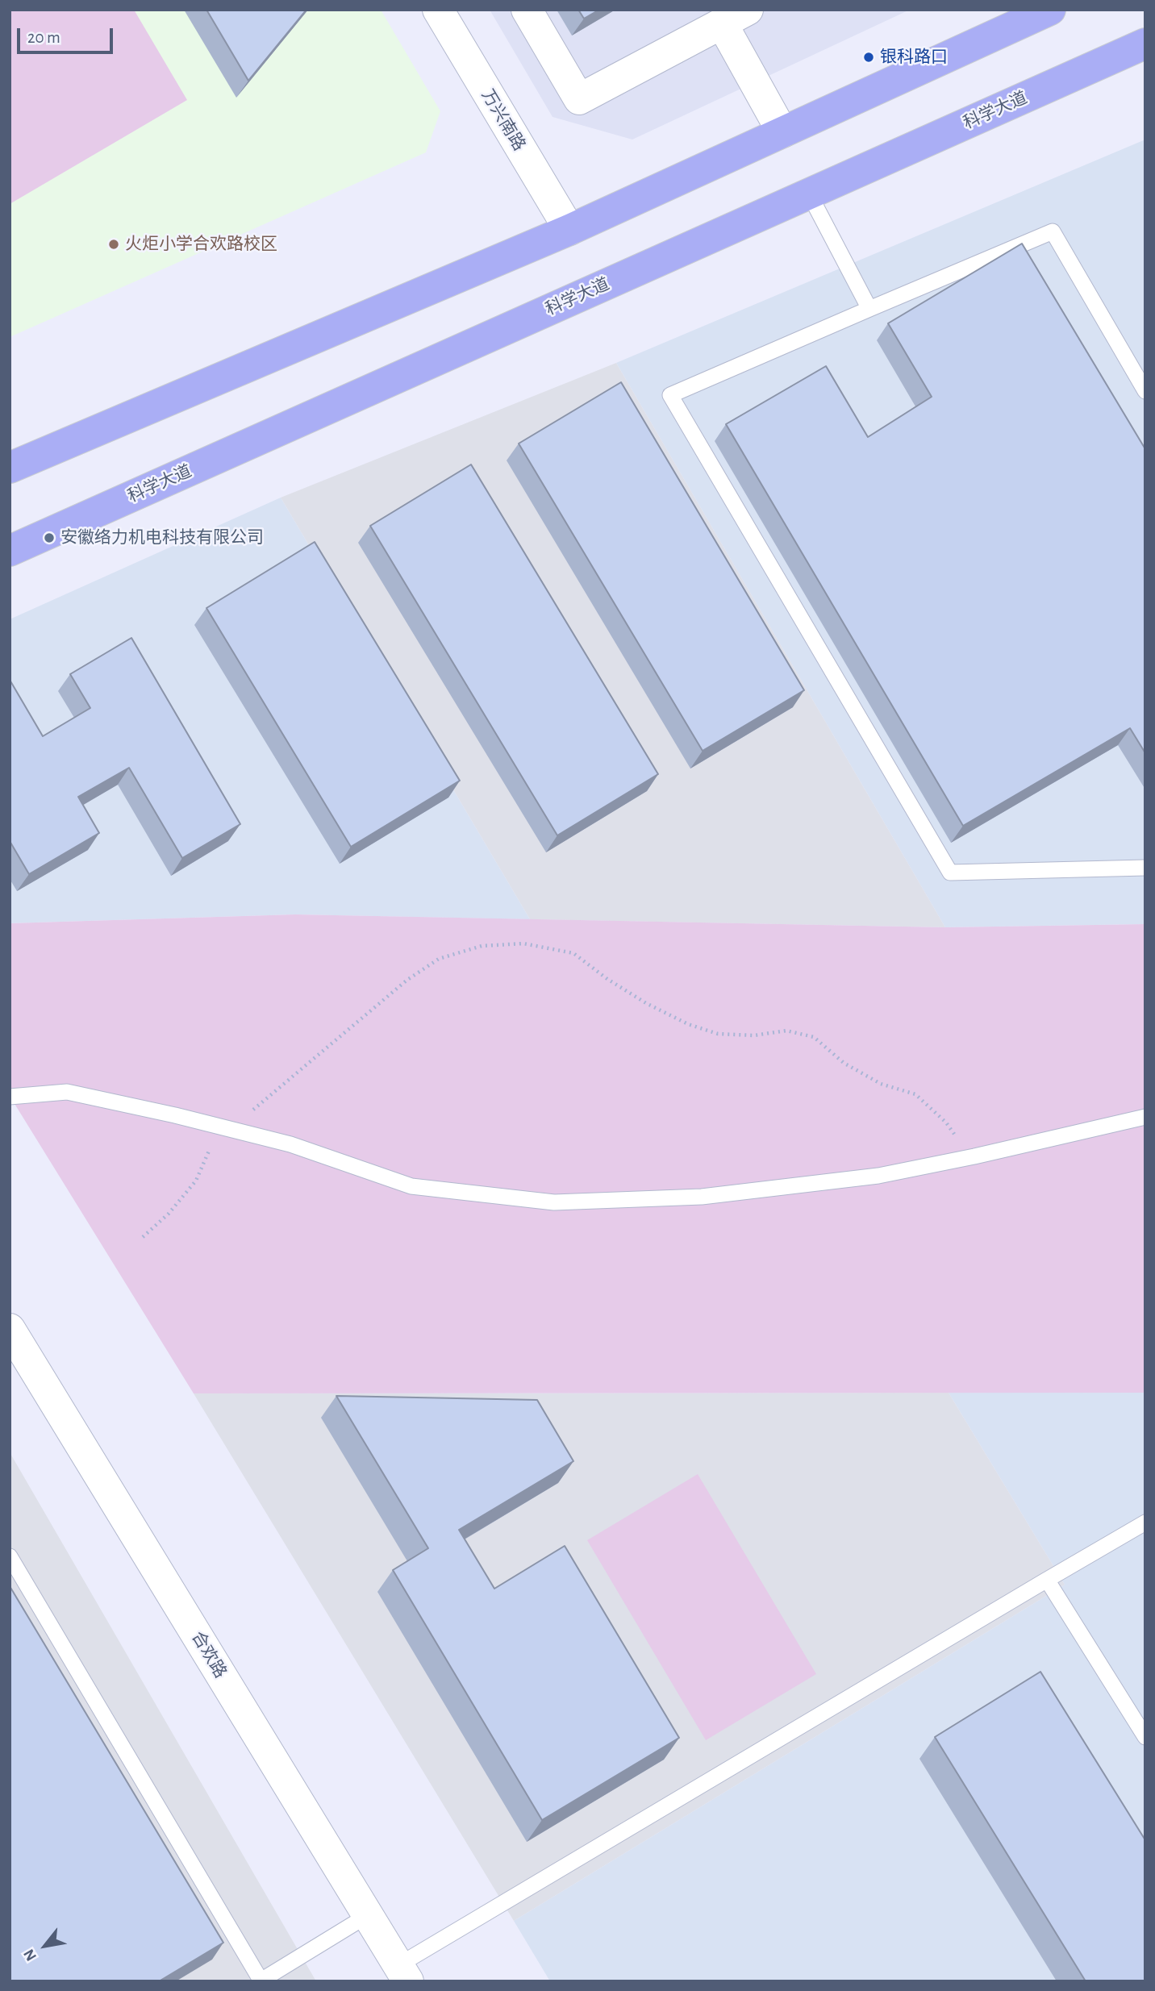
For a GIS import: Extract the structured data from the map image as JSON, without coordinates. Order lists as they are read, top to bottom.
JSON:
{
  "streets": {
    "main road": ["科学大道"],
    "street": ["万兴南路", "合欢路"]
  },
  "places": ["银科路口", "火炬小学合欢路校区", "安徽络力机电科技有限公司"],
  "scale_bar": "20 m",
  "north": "bottom left"
}
